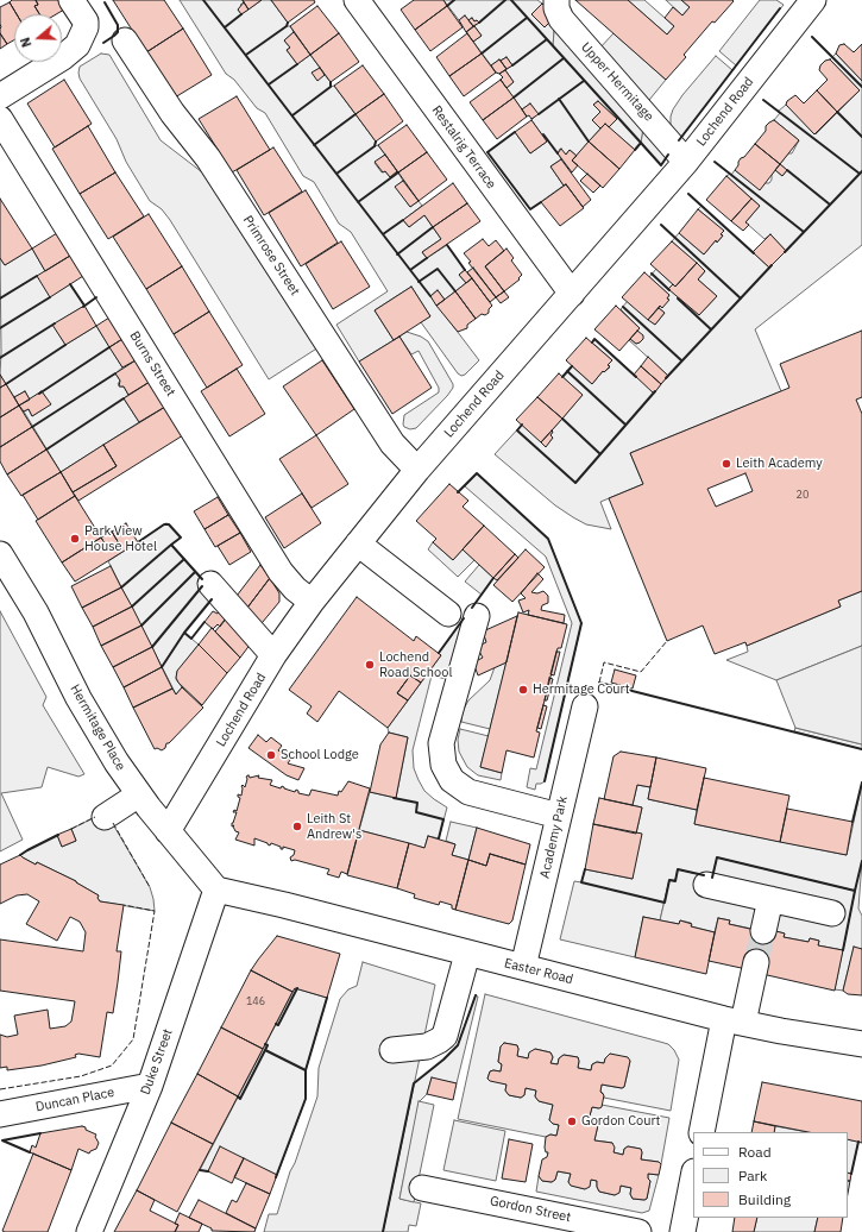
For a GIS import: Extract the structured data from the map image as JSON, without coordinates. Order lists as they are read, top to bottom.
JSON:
{
  "streets": {
    "street": [
      "Upper Hermitage",
      "Lochend Road",
      "Restalrig Terrace",
      "Primrose Street",
      "Burns Street",
      "Hermitage Place",
      "Academy Park",
      "Easter Road",
      "Duke Street",
      "Duncan Place",
      "Gordon Street"
    ]
  },
  "crossings": [
    ["Upper Hermitage", "Lochend Road"],
    ["Lochend Road", "Restalrig Terrace"],
    ["Lochend Road", "Primrose Street"],
    ["Lochend Road", "Burns Street"],
    ["Lochend Road", "Hermitage Place"],
    ["Hermitage Place", "Easter Road"],
    ["Hermitage Place", "Duke Street"],
    ["Academy Park", "Easter Road"],
    ["Easter Road", "Duke Street"],
    ["Duke Street", "Duncan Place"]
  ],
  "places": [
    "Leith Academy",
    "Park View House Hotel",
    "Lochend Road School",
    "Hermitage Court",
    "School Lodge",
    "Leith St Andrew's",
    "Gordon Court"
  ],
  "house_numbers": ["20", "146"],
  "legend": ["Road", "Park", "Building"],
  "north": "left"
}
